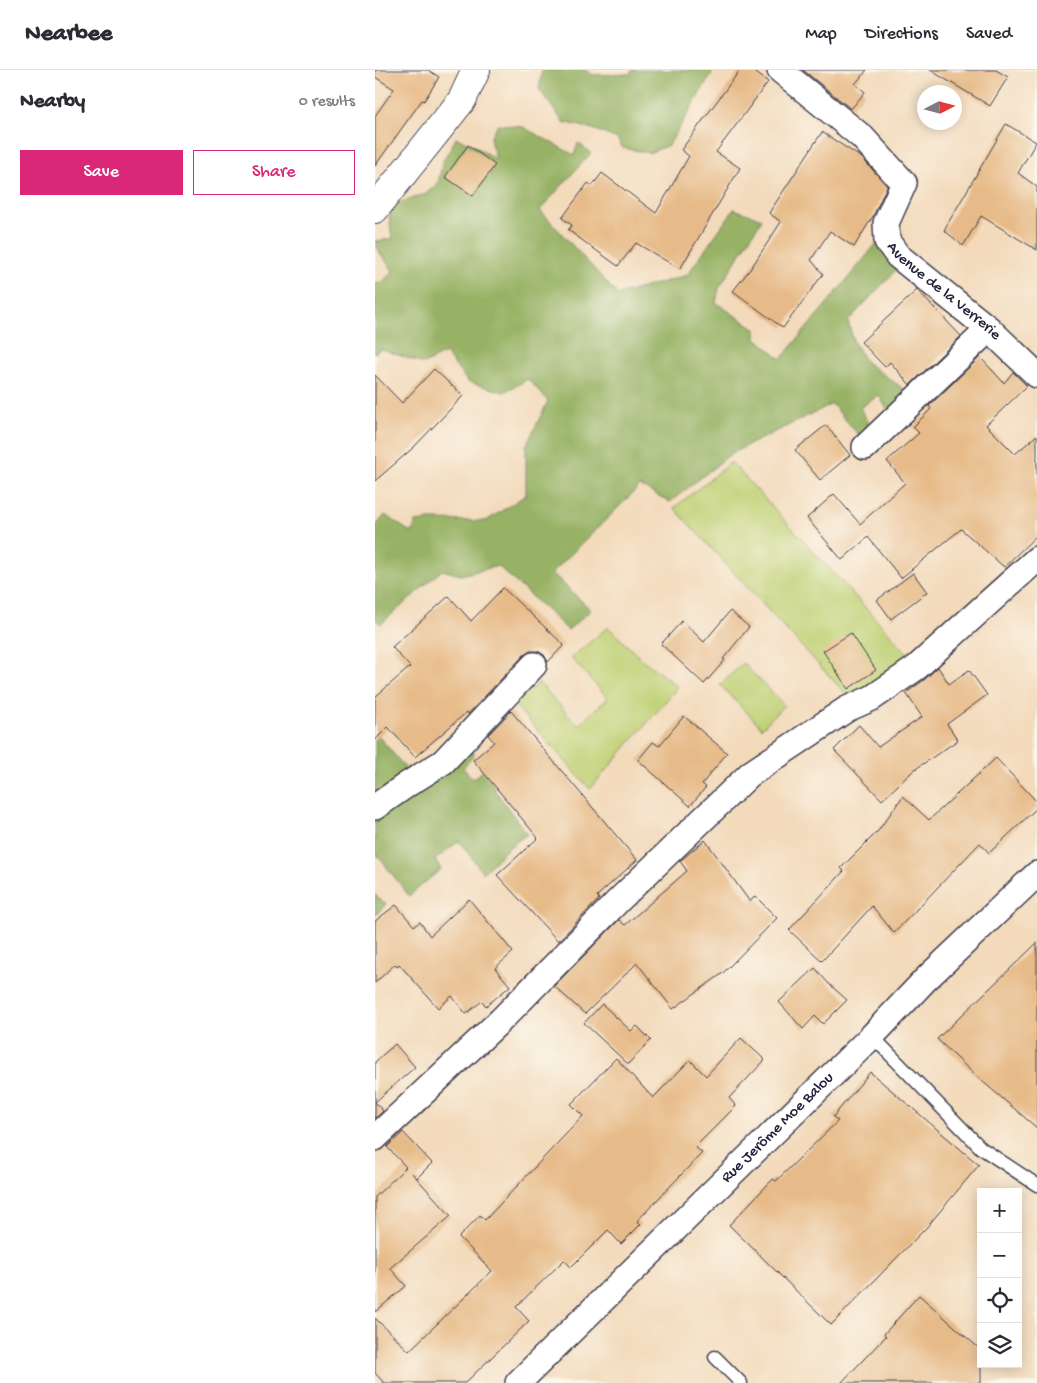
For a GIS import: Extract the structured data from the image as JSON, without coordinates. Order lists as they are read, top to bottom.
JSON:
{
  "streets": {
    "street": ["Avenue de la Verrerie", "Rue Jerôme Moe Balou"]
  },
  "north": "right",
  "page": {
    "header": "Nearbee",
    "nav": ["Map", "Directions", "Saved"],
    "heading": ["Nearby", "0 results"],
    "buttons": ["Save", "Share"],
    "map_buttons": ["+", "−"]
  }
}
